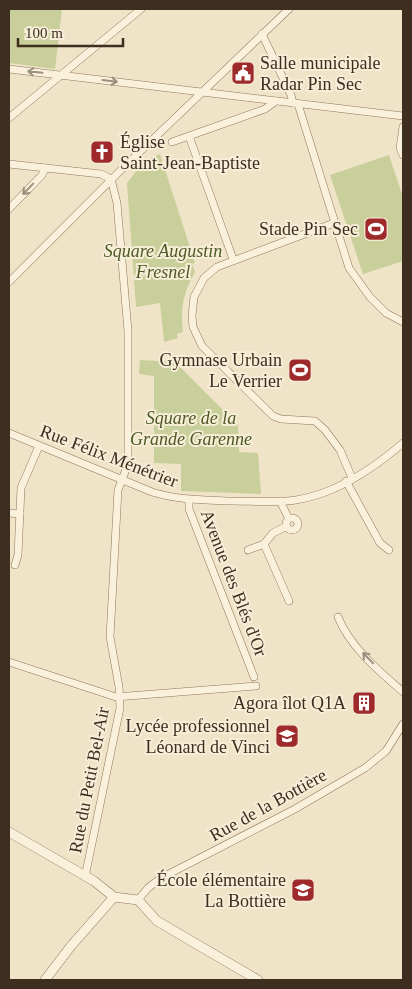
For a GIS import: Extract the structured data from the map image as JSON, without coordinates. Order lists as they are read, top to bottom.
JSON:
{
  "streets": {
    "street": [
      "Rue Félix Ménétrier",
      "Avenue des Blés d'Or",
      "Rue du Petit Bel-Air",
      "Rue de la Bottière"
    ]
  },
  "crossings": [
    ["Rue Félix Ménétrier", "Avenue des Blés d'Or"],
    ["Rue Félix Ménétrier", "Rue du Petit Bel-Air"]
  ],
  "parks": ["Square Augustin Fresnel", "Square de la Grande Garenne"],
  "places": {
    "public building": ["Salle municipale Radar Pin Sec"],
    "church": ["Église Saint-Jean-Baptiste"],
    "sports": ["Stade Pin Sec", "Gymnase Urbain Le Verrier"],
    "building": ["Agora îlot Q1A"],
    "school or university": ["Lycée professionnel Léonard de Vinci", "École élémentaire La Bottière"]
  },
  "scale_bar": "100 m"
}
